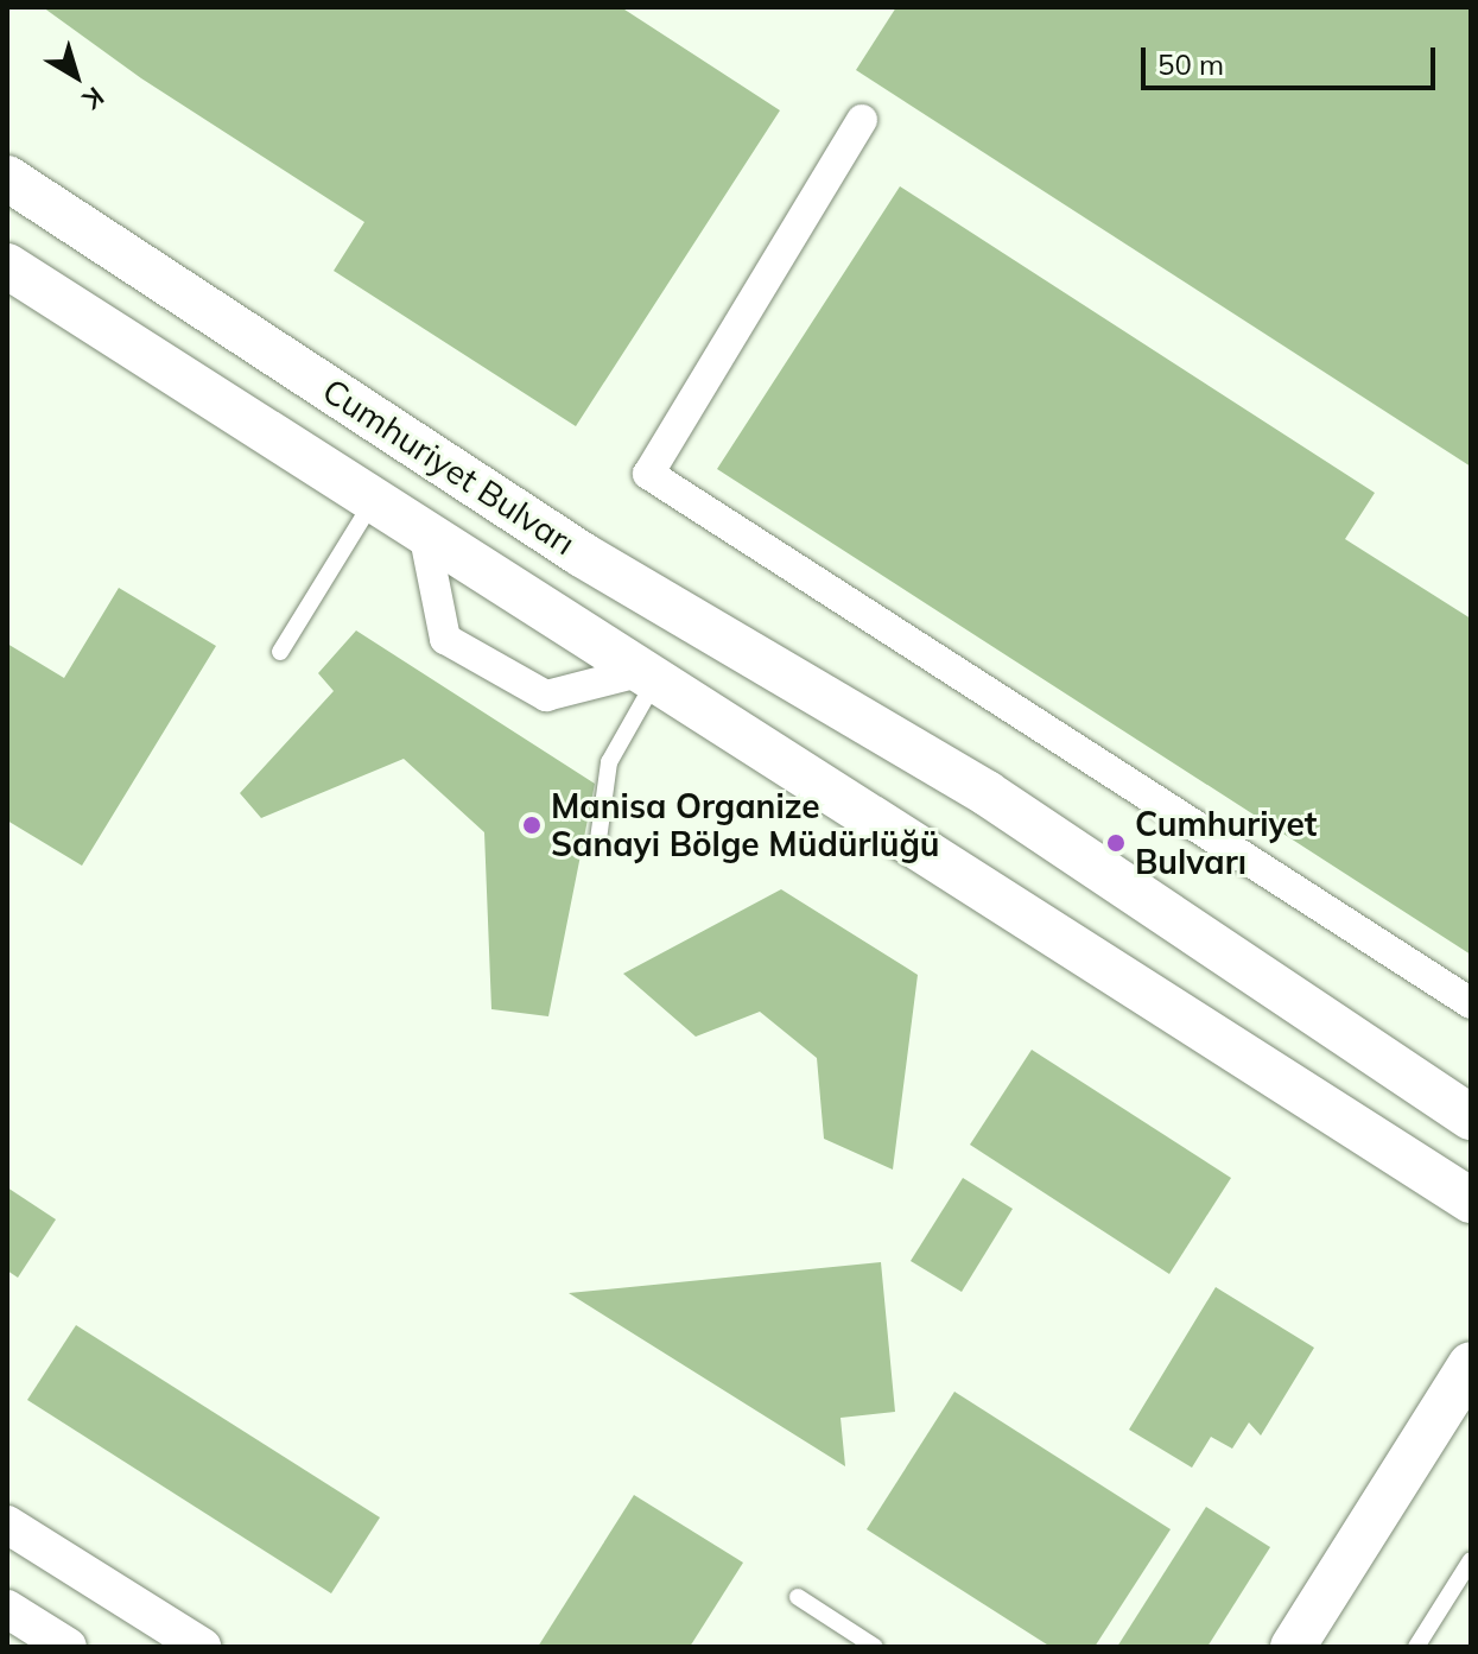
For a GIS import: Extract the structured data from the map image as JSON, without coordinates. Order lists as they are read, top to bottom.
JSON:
{
  "streets": {
    "main road": ["Cumhuriyet Bulvarı"]
  },
  "places": ["Manisa Organize Sanayi Bölge Müdürlüğü", "Cumhuriyet Bulvarı"],
  "scale_bar": "50 m",
  "north": "bottom right"
}
